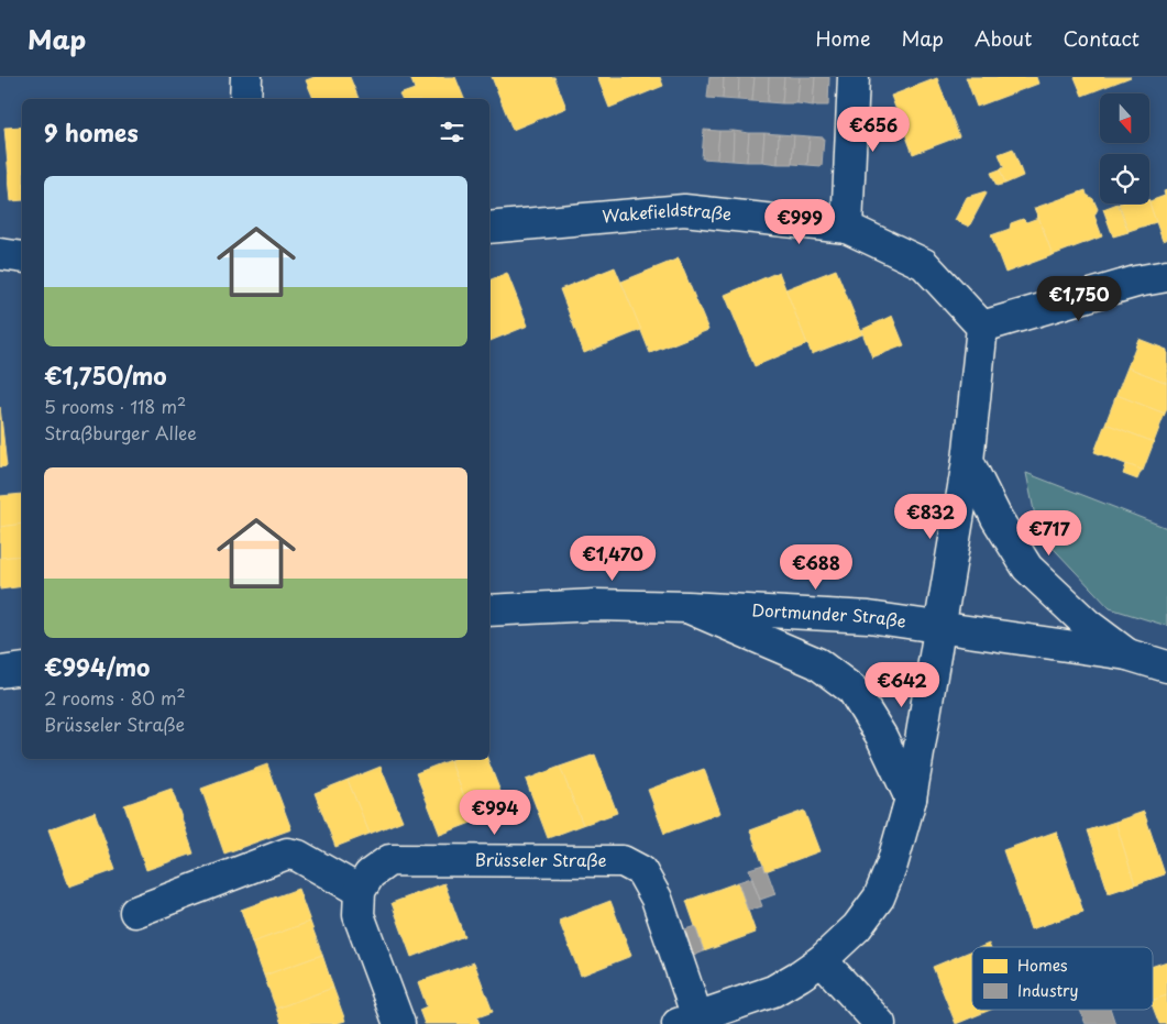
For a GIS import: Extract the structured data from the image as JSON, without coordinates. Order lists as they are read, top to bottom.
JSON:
{
  "streets": {
    "street": ["Wakefieldstraße", "Dortmunder Straße", "Brüsseler Straße"]
  },
  "legend": ["Homes", "Industry"],
  "north": "bottom",
  "page": {
    "header": "Map",
    "nav": [
      "Home",
      "Map",
      "About",
      "Contact"
    ],
    "heading": "9 homes",
    "price": [
      "€656",
      "€999",
      "€1,750",
      "€832",
      "€717",
      "€1,470",
      "€688",
      "€642",
      "€994"
    ],
    "list": [
      {
        "name": "€1,750/mo",
        "note": "5 rooms · 118 m² · Straßburger Allee"
      },
      {
        "name": "€994/mo",
        "note": "2 rooms · 80 m² · Brüsseler Straße"
      }
    ]
  }
}
